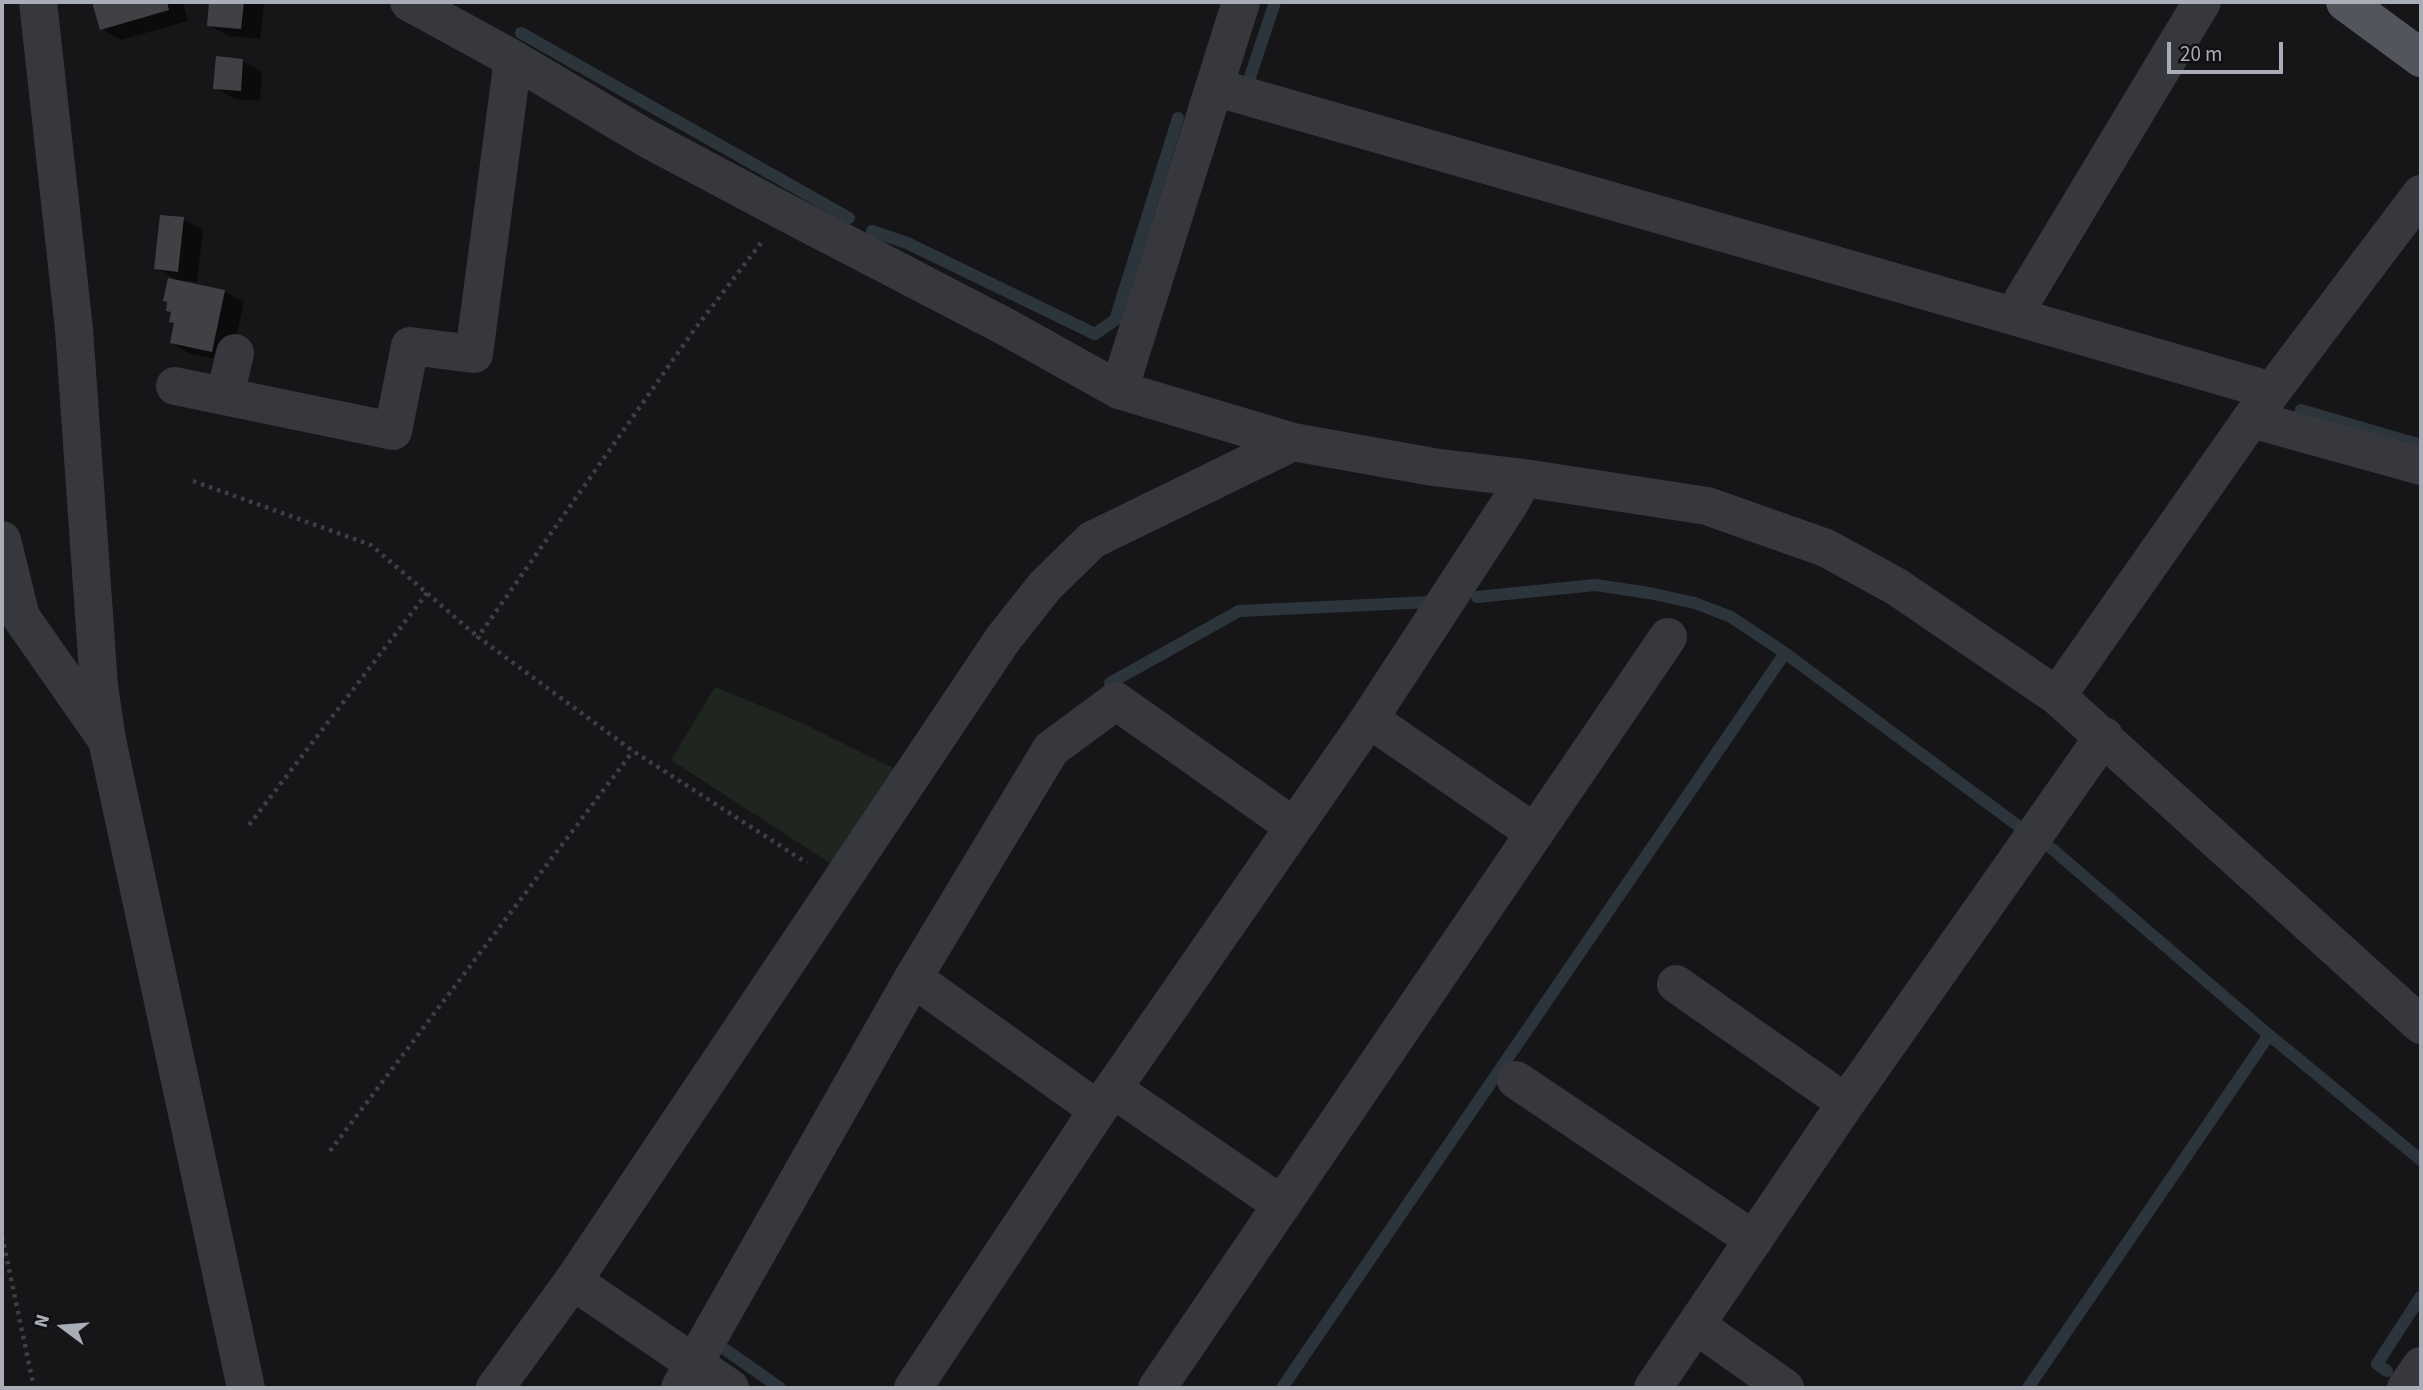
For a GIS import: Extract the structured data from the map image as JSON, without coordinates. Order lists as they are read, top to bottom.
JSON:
{
  "scale_bar": "20 m",
  "north": "left"
}
